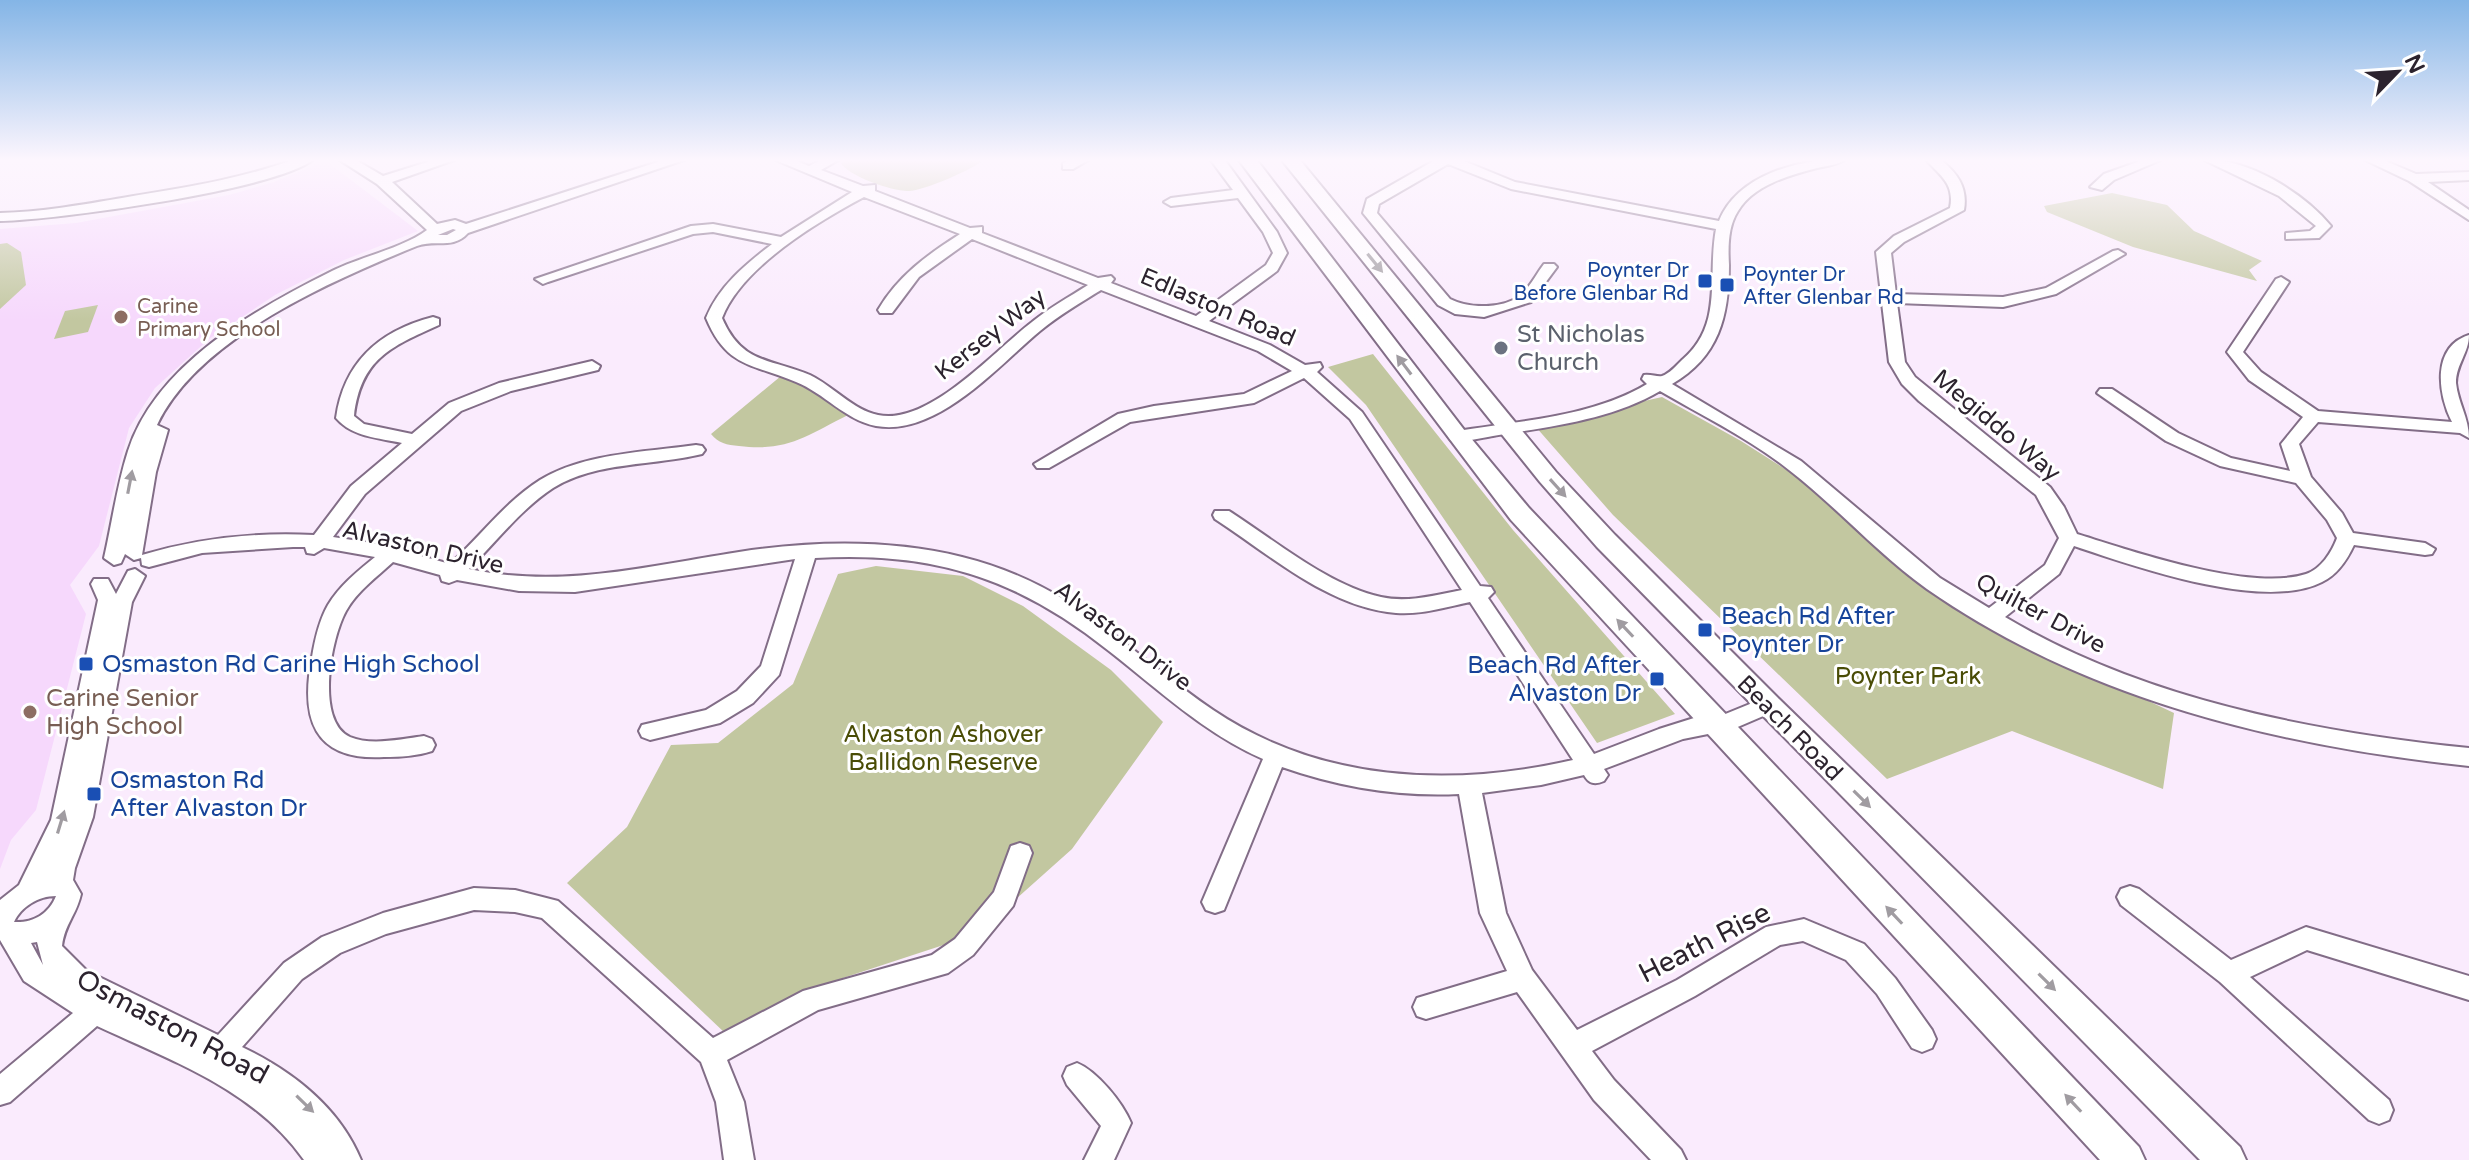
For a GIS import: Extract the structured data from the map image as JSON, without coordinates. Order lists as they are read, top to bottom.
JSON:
{
  "streets": {
    "main road": ["Beach Road"],
    "street": [
      "Edlaston Road",
      "Kersey Way",
      "Megiddo Way",
      "Alvaston Drive",
      "Quilter Drive",
      "Heath Rise",
      "Osmaston Road"
    ]
  },
  "crossings": [
    ["Edlaston Road", "Kersey Way"],
    ["Edlaston Road", "Alvaston Drive"],
    ["Alvaston Drive", "Beach Road"]
  ],
  "parks": ["Poynter Park", "Alvaston Ashover Ballidon Reserve"],
  "places": {
    "transit": [
      "Poynter Dr Before Glenbar Rd",
      "Poynter Dr After Glenbar Rd",
      "Beach Rd After Poynter Dr",
      "Osmaston Rd Carine High School",
      "Beach Rd After Alvaston Dr",
      "Osmaston Rd After Alvaston Dr"
    ],
    "other": ["Carine Primary School", "St Nicholas Church", "Carine Senior High School"]
  },
  "north": "top right"
}
